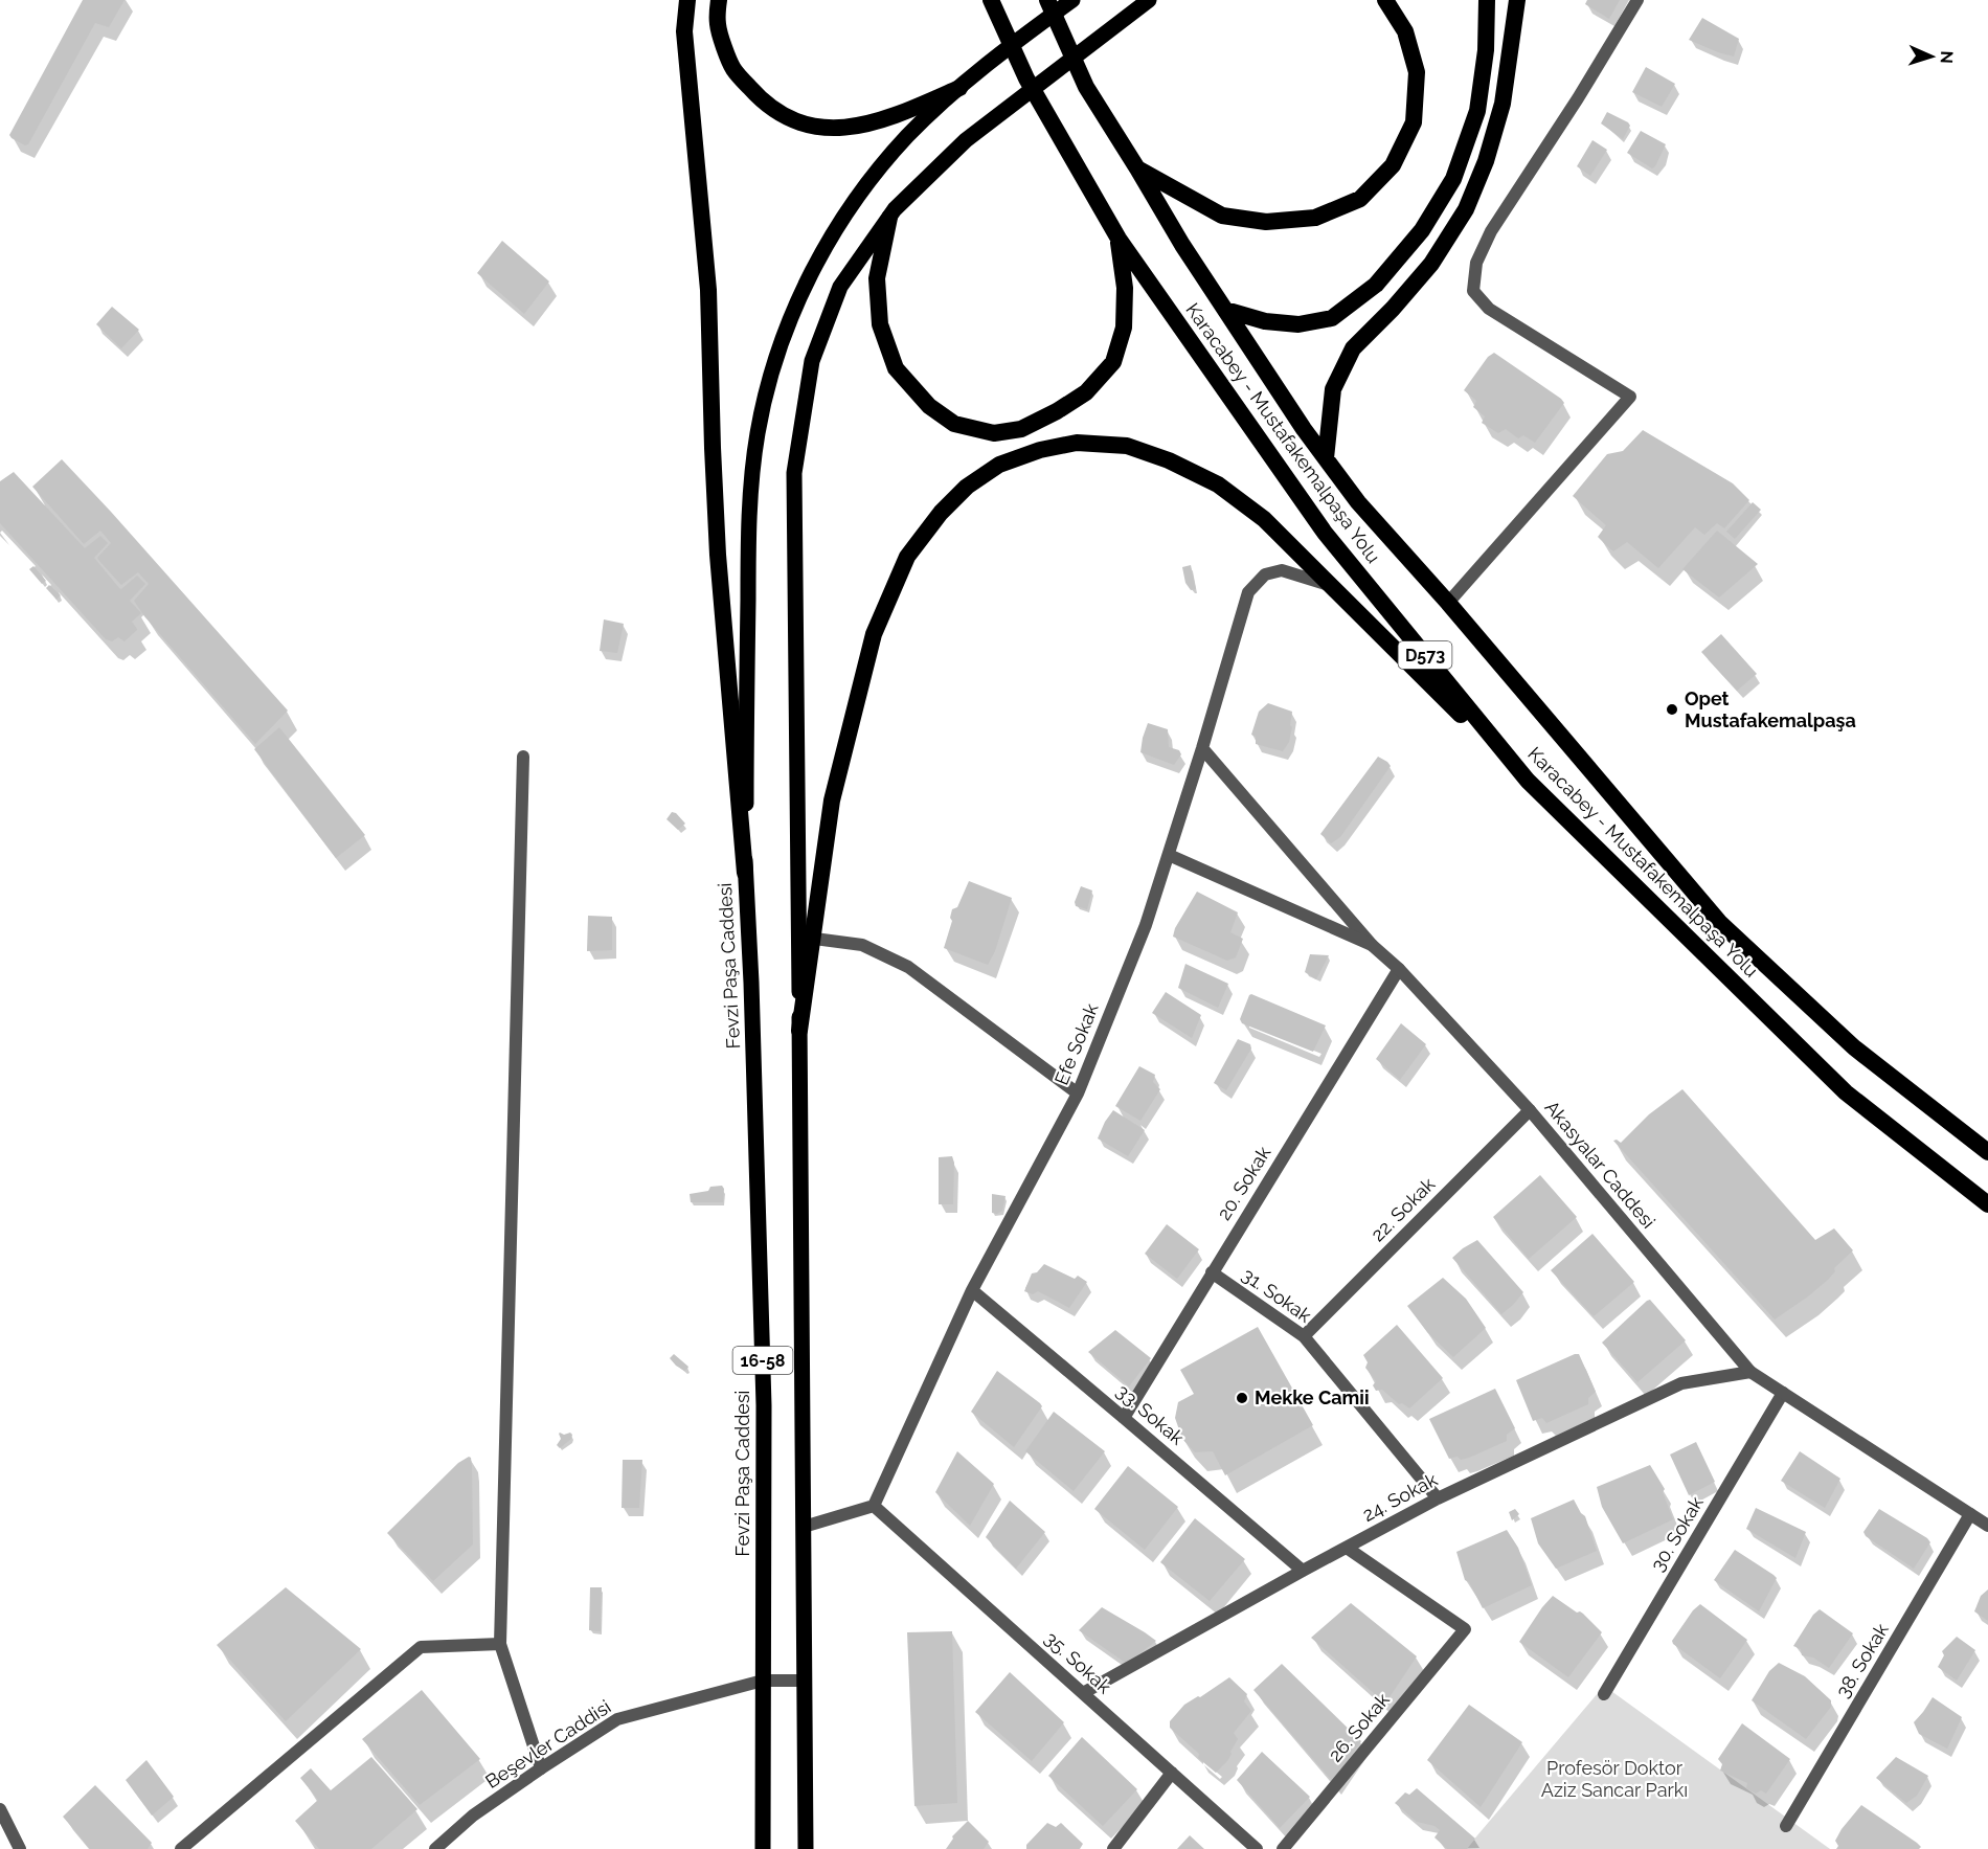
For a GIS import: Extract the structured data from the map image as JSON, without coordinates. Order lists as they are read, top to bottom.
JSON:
{
  "streets": {
    "highway": ["Karacabey - Mustafakemalpaşa Yolu", "D573"],
    "main road": ["Fevzi Paşa Caddesi", "16-58"],
    "street": [
      "Efe Sokak",
      "Akasyalar Caddesi",
      "20. Sokak",
      "22. Sokak",
      "31. Sokak",
      "33. Sokak",
      "24. Sokak",
      "30. Sokak",
      "38. Sokak",
      "35. Sokak",
      "26. Sokak",
      "Beşevler Caddisi"
    ]
  },
  "crossings": [
    ["Fevzi Paşa Caddesi", "Beşevler Caddisi"],
    ["Efe Sokak", "Akasyalar Caddesi"],
    ["Efe Sokak", "33. Sokak"],
    ["Efe Sokak", "35. Sokak"],
    ["Akasyalar Caddesi", "20. Sokak"],
    ["Akasyalar Caddesi", "22. Sokak"],
    ["Akasyalar Caddesi", "24. Sokak"],
    ["Akasyalar Caddesi", "30. Sokak"],
    ["Akasyalar Caddesi", "38. Sokak"],
    ["20. Sokak", "31. Sokak"],
    ["20. Sokak", "33. Sokak"],
    ["22. Sokak", "31. Sokak"],
    ["31. Sokak", "24. Sokak"],
    ["16-58", "Beşevler Caddisi"],
    ["33. Sokak", "24. Sokak"],
    ["24. Sokak", "35. Sokak"],
    ["24. Sokak", "26. Sokak"]
  ],
  "parks": ["Profesör Doktor Aziz Sancar Parkı"],
  "places": ["Opet Mustafakemalpaşa", "Mekke Camii"],
  "north": "right"
}
